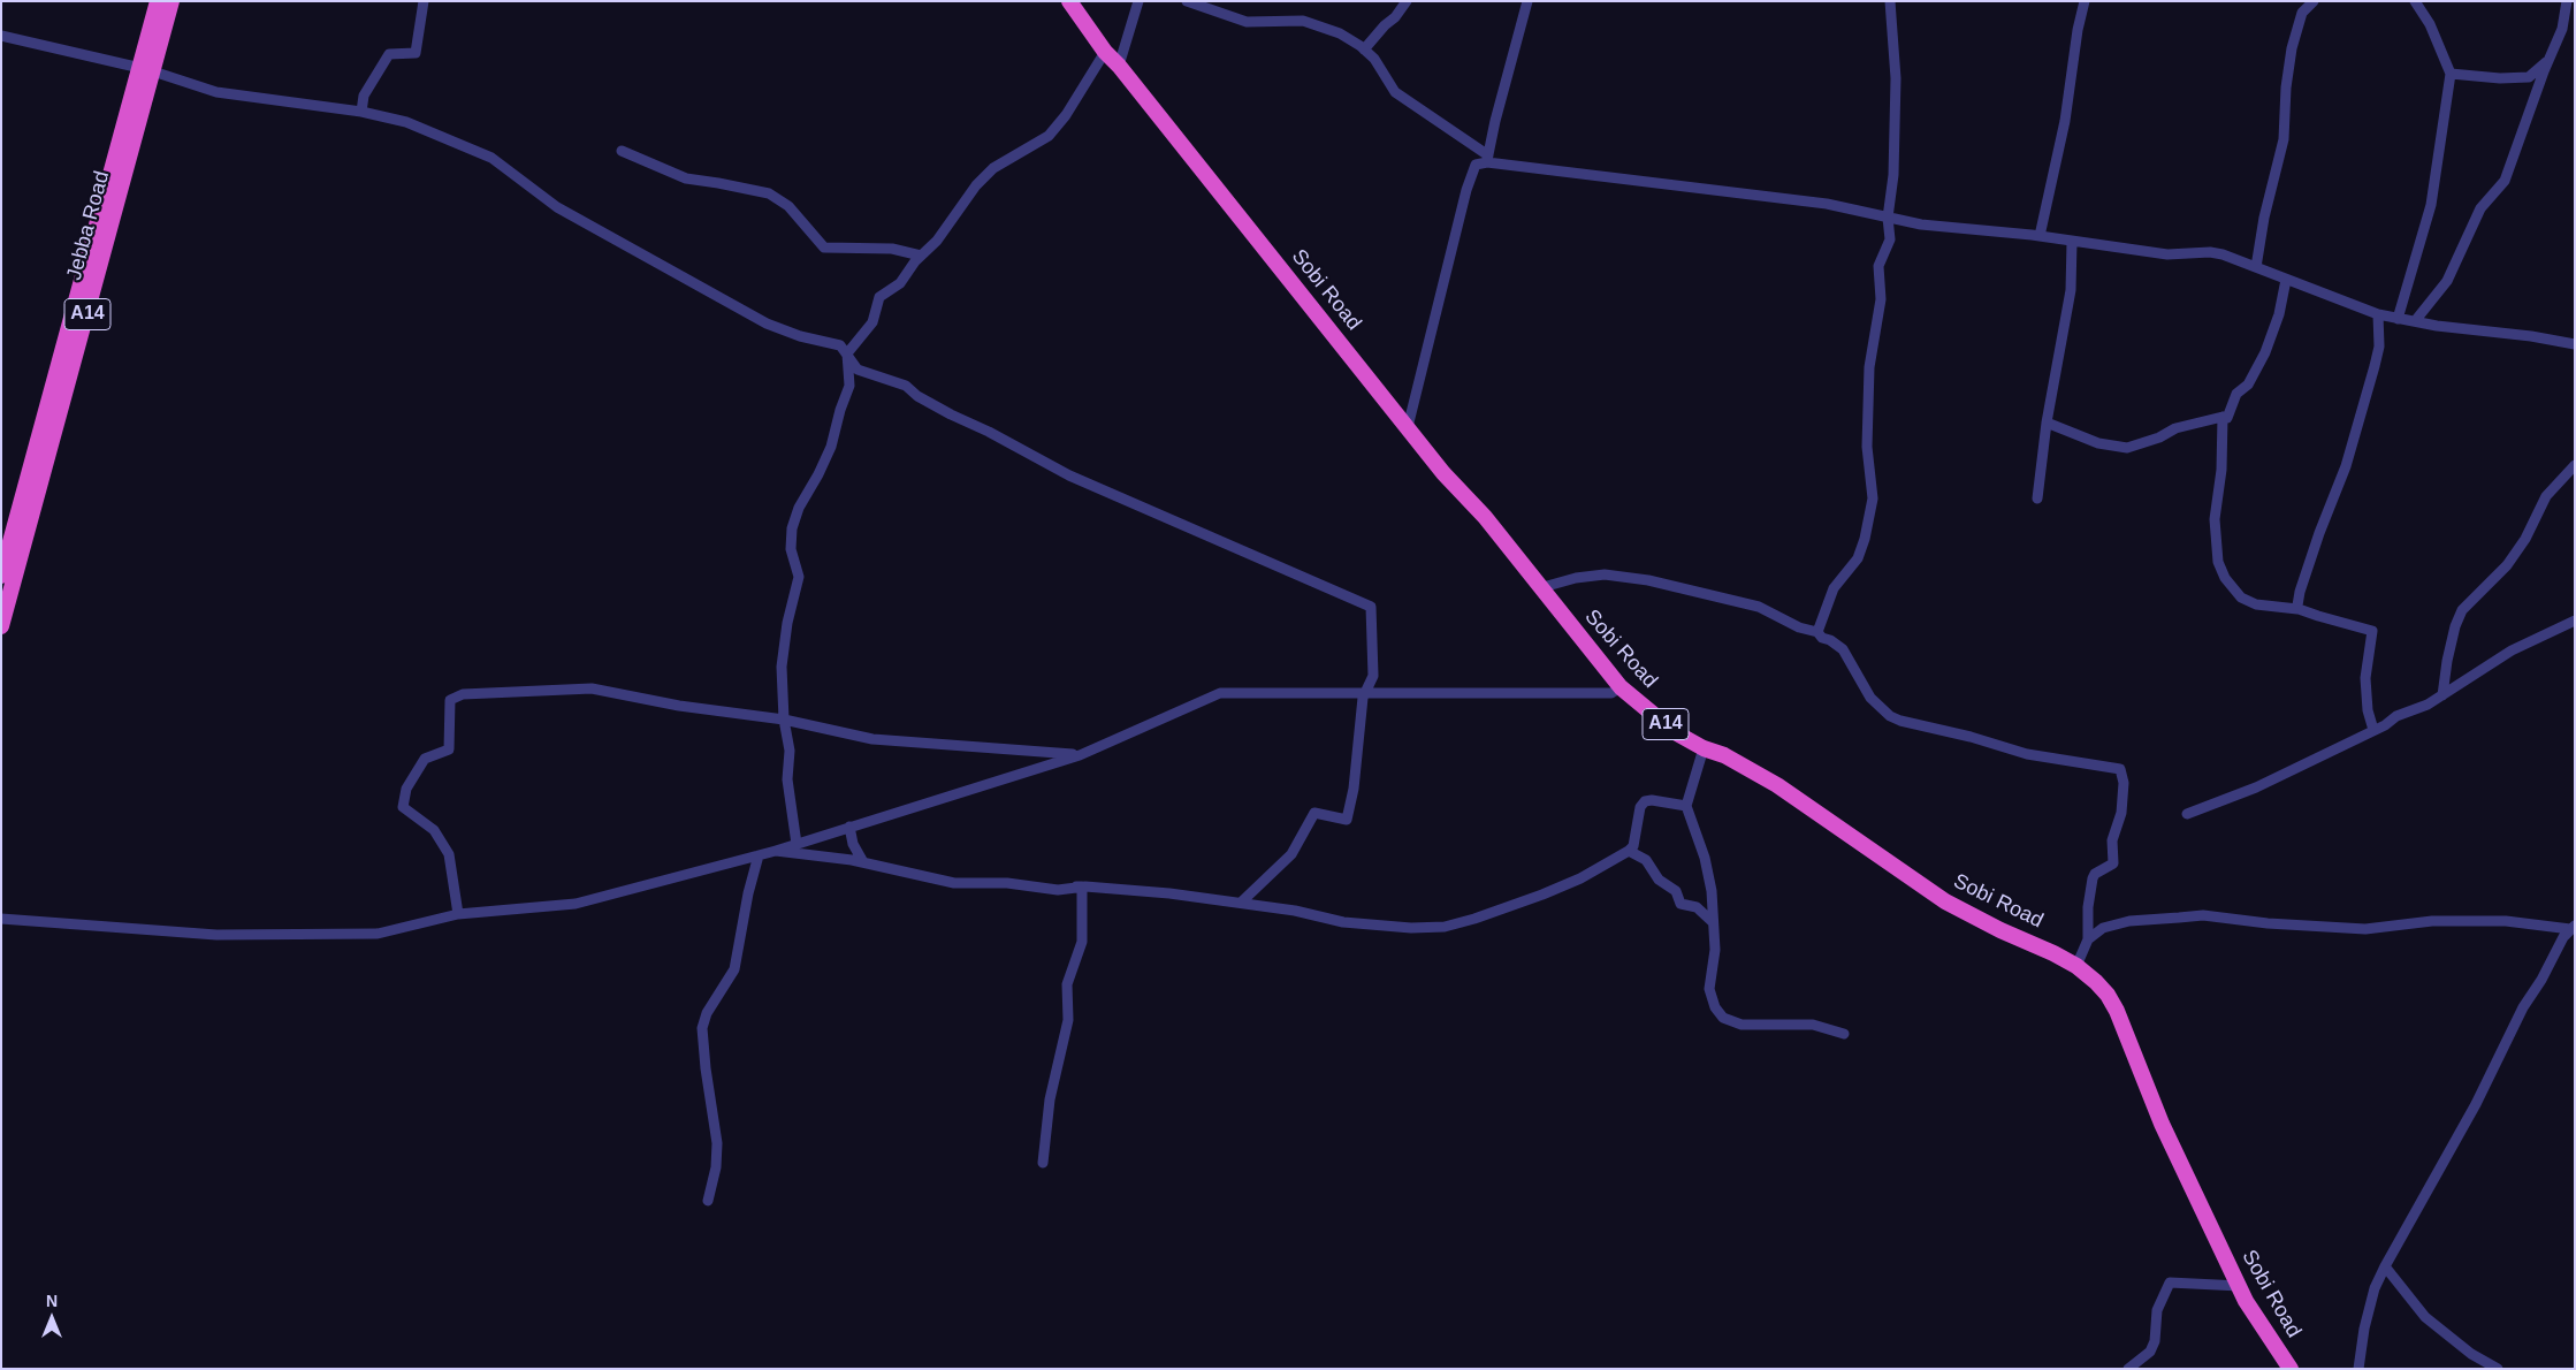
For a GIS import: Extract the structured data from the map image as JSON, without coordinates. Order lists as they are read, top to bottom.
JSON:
{
  "streets": {
    "highway": ["Jebba Road", "Sobi Road", "A14"]
  },
  "crossings": [
    ["Jebba Road", "A14"]
  ],
  "north": "top"
}
